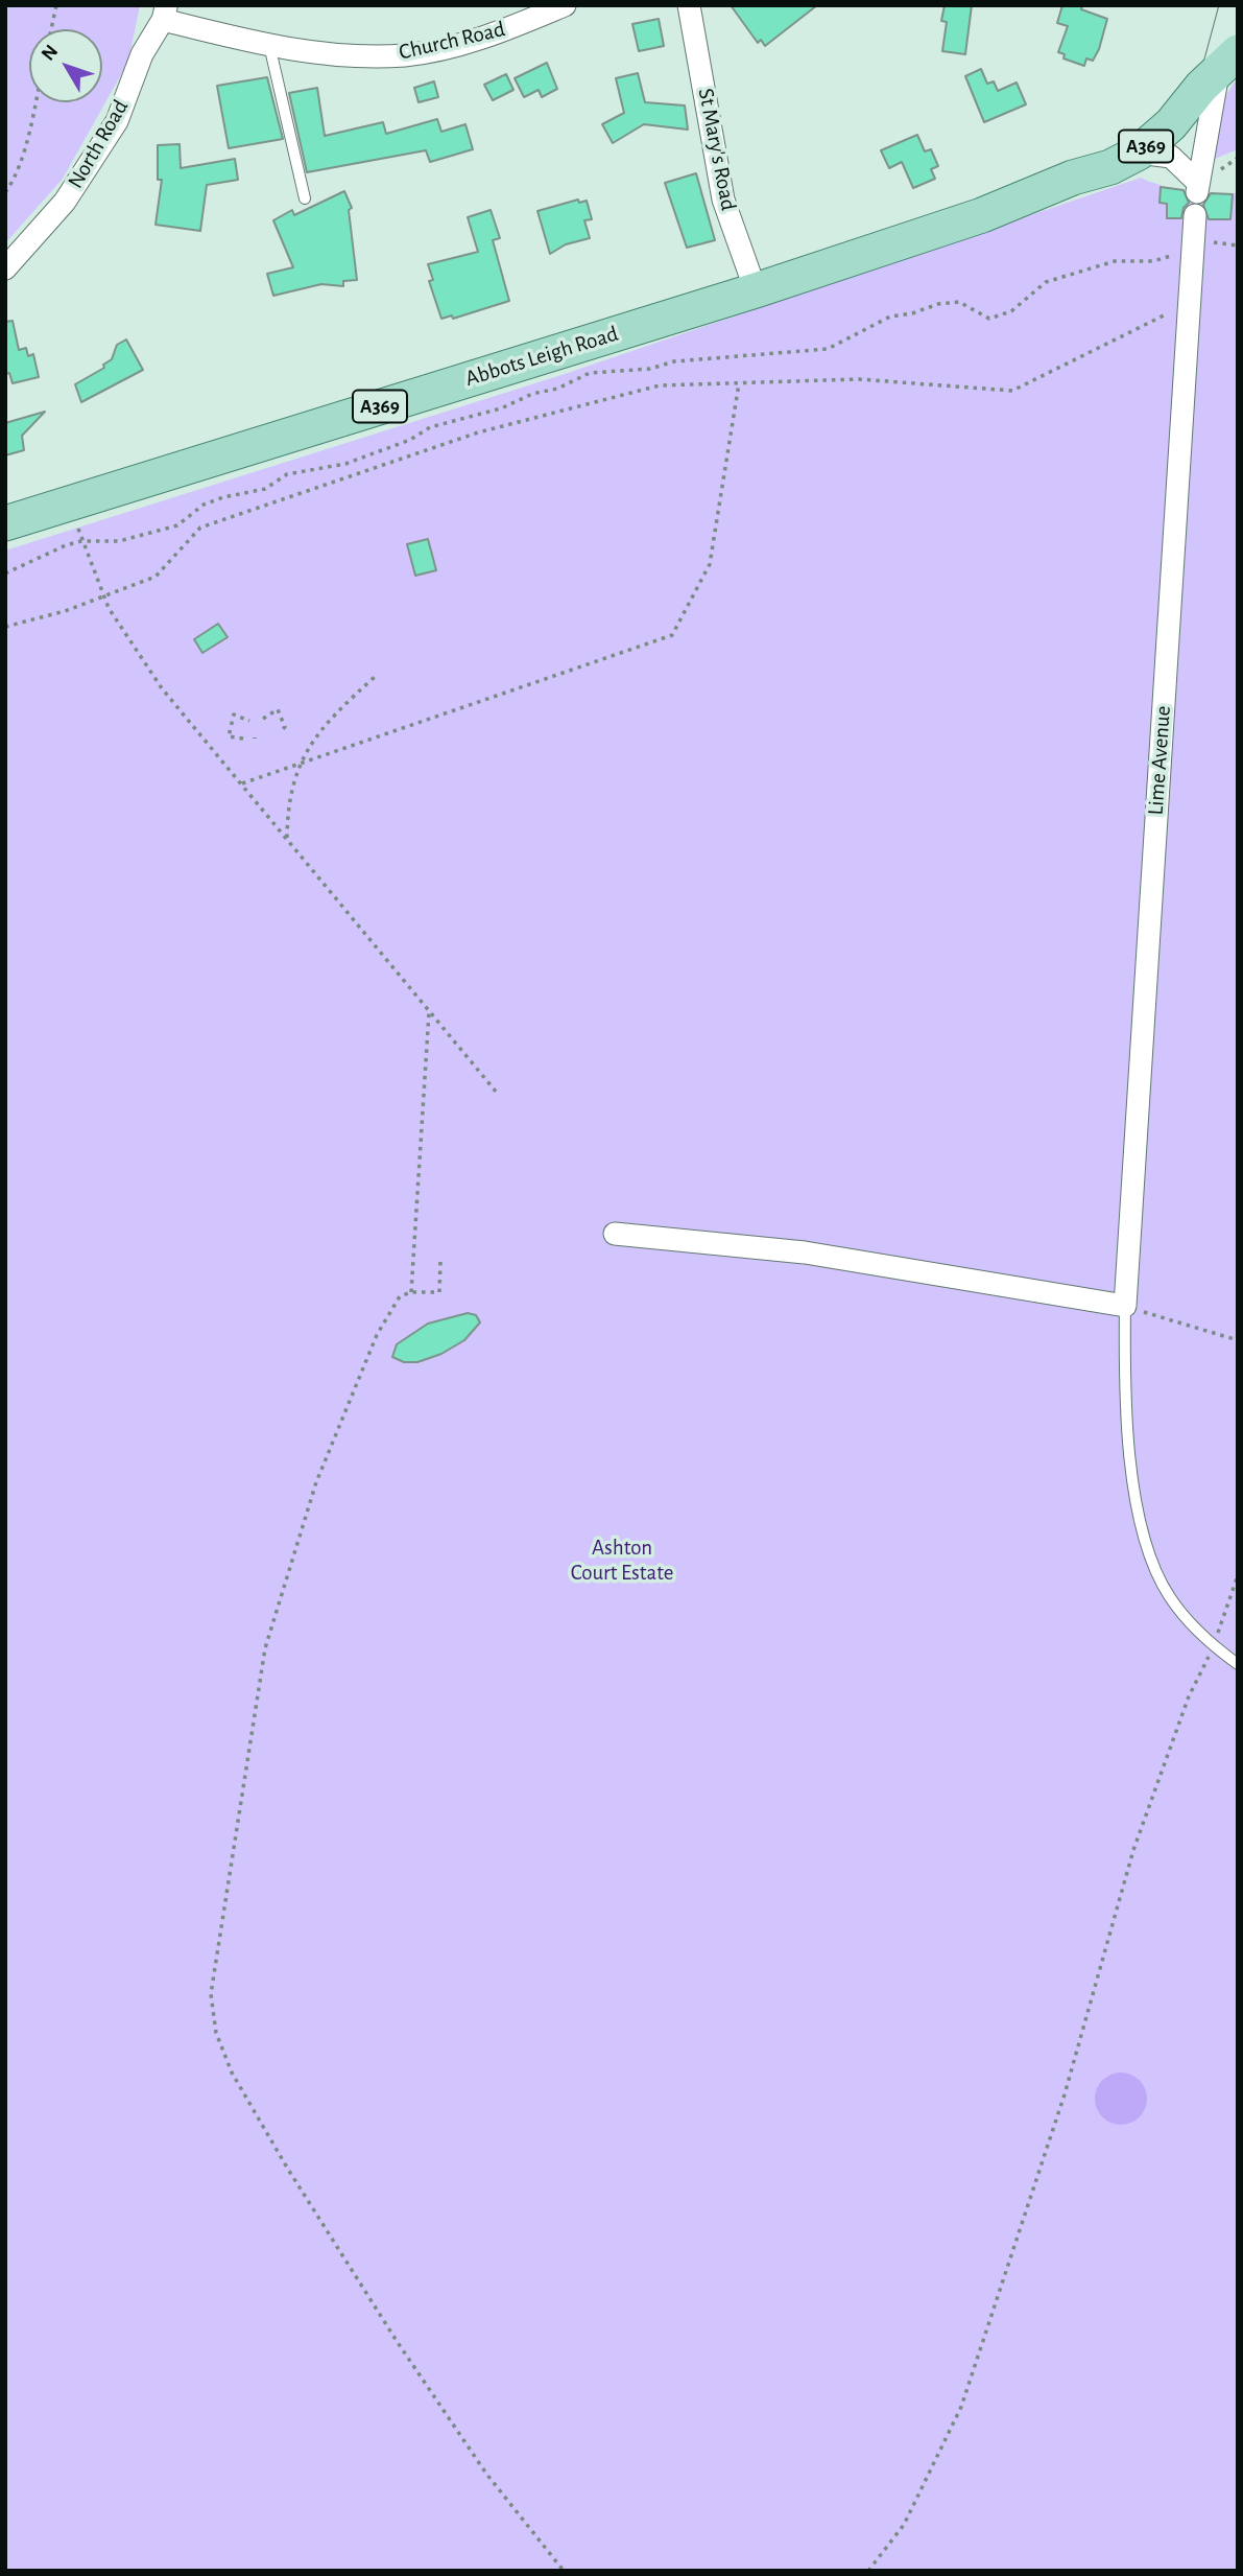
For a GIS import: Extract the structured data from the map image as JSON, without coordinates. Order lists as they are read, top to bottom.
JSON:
{
  "streets": {
    "main road": ["A369", "Abbots Leigh Road"],
    "street": [
      "Church Road",
      "North Road",
      "St Mary's Road",
      "Lime Avenue"
    ]
  },
  "crossings": [
    ["Church Road", "North Road"],
    ["St Mary's Road", "Abbots Leigh Road"]
  ],
  "parks": ["Ashton Court Estate"],
  "north": "top left"
}
